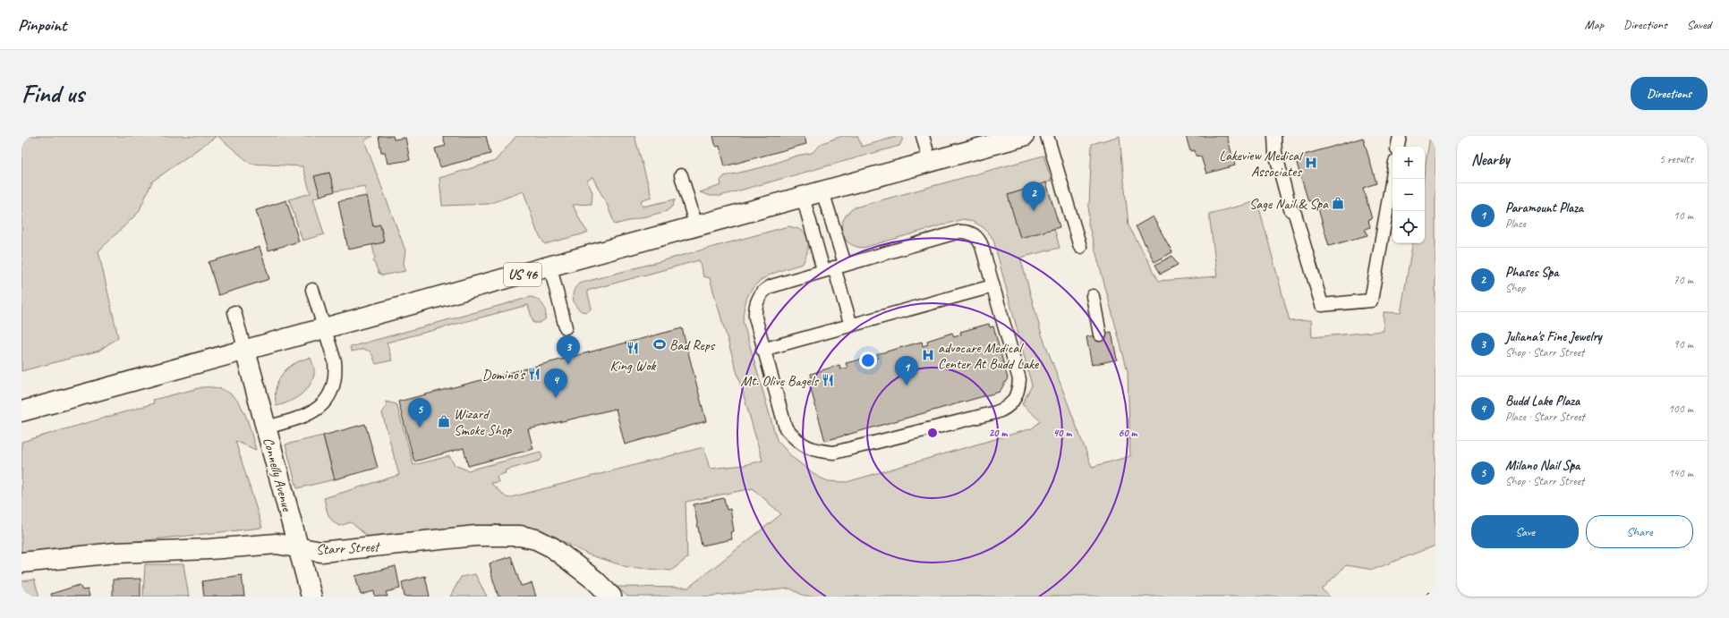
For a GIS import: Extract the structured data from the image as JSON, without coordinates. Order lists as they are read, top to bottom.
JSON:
{
  "streets": {
    "main road": ["US 46", "Connelly Avenue", "Starr Street"]
  },
  "crossings": [
    ["US 46", "Connelly Avenue"],
    ["Connelly Avenue", "Starr Street"]
  ],
  "places": {
    "hospital": ["Lakeview Medical Associates", "advocare Medical Center At Budd Lake"],
    "shop": ["Sage Nail & Spa", "Wizard Smoke Shop"],
    "sports": ["Bad Reps"],
    "restaurant": ["King Wok", "Domino's", "Mt. Olive Bagels"]
  },
  "page": {
    "header": "Pinpoint",
    "nav": ["Map", "Directions", "Saved"],
    "buttons": [
      "Directions",
      ["Save", "Share"]
    ],
    "title": "Find us",
    "heading": ["Nearby", "5 results"],
    "map_buttons": ["+", "−"],
    "pins": [
      "2",
      "3",
      "1",
      "4",
      "5"
    ],
    "list": [
      {
        "mark": "1",
        "name": "Paramount Plaza",
        "note": "Place",
        "value": "10 m"
      },
      {
        "mark": "2",
        "name": "Phases Spa",
        "note": "Shop",
        "value": "70 m"
      },
      {
        "mark": "3",
        "name": "Juliana's Fine Jewelry",
        "note": "Shop · Starr Street",
        "value": "90 m"
      },
      {
        "mark": "4",
        "name": "Budd Lake Plaza",
        "note": "Place · Starr Street",
        "value": "100 m"
      },
      {
        "mark": "5",
        "name": "Milano Nail Spa",
        "note": "Shop · Starr Street",
        "value": "140 m"
      }
    ]
  },
  "rings": ["20 m", "40 m", "60 m"]
}
